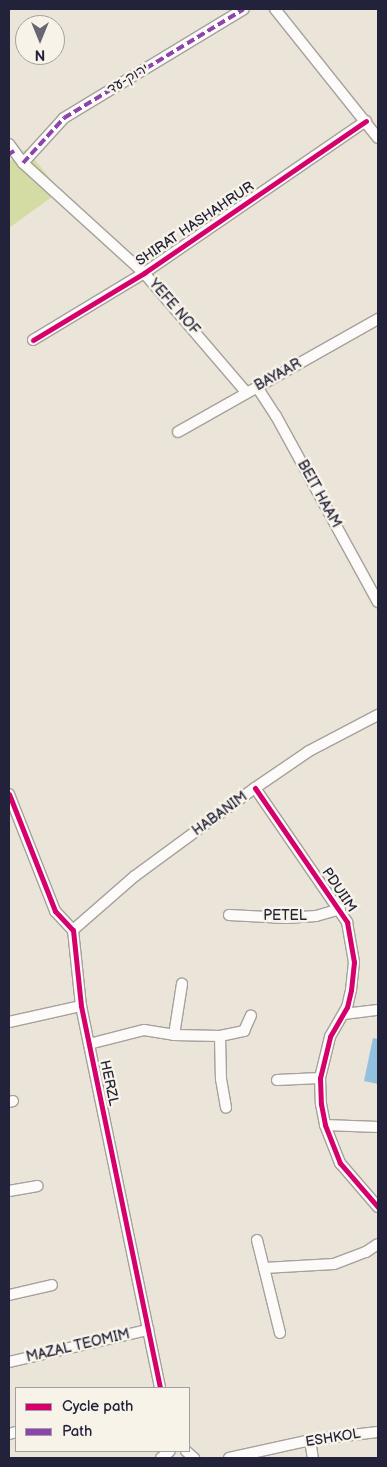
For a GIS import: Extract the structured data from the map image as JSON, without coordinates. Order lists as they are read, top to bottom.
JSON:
{
  "streets": {
    "street": [
      "ירוק-עד",
      "SHIRAT HASHAHRUR",
      "YEFE NOF",
      "BAYAAR",
      "BEIT HAAM",
      "HABANIM",
      "PDUIIM",
      "PETEL",
      "HERZL",
      "MAZAL TEOMIM",
      "ESHKOL"
    ]
  },
  "crossings": [
    ["ירוק-עד", "YEFE NOF"],
    ["SHIRAT HASHAHRUR", "YEFE NOF"],
    ["YEFE NOF", "BAYAAR"],
    ["BAYAAR", "BEIT HAAM"],
    ["HABANIM", "PDUIIM"],
    ["HABANIM", "HERZL"],
    ["PDUIIM", "PETEL"],
    ["HERZL", "MAZAL TEOMIM"]
  ],
  "legend": ["Cycle path", "Path"],
  "north": "bottom"
}
